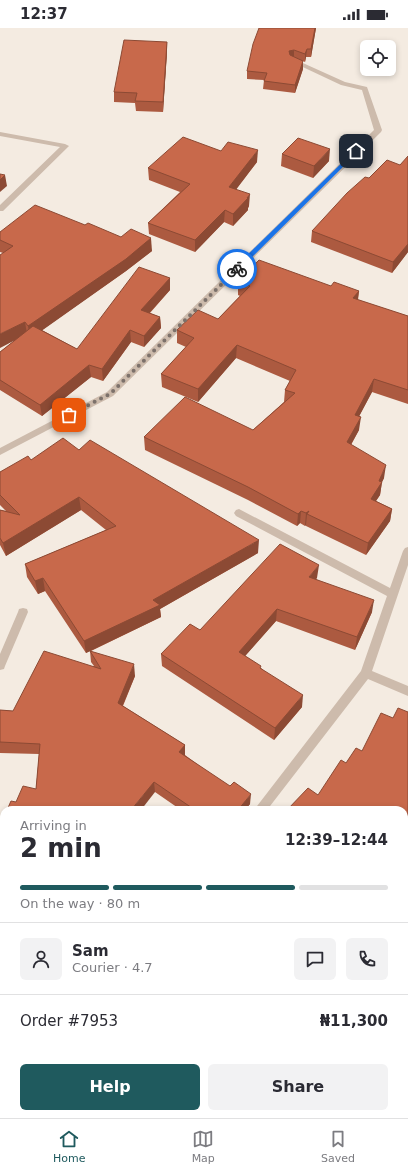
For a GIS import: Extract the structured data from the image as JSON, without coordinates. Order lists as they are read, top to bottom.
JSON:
{
  "page": {
    "status": "12:37",
    "heading": ["2 min", "Arriving in", "12:39–12:44"],
    "panel": [
      "Sam",
      "Courier · 4.7",
      "Order #7953",
      "₦11,300"
    ],
    "bar": "On the way · 80 m",
    "buttons": ["Help", "Share"],
    "tabs": ["Home", "Map", "Saved"]
  }
}
